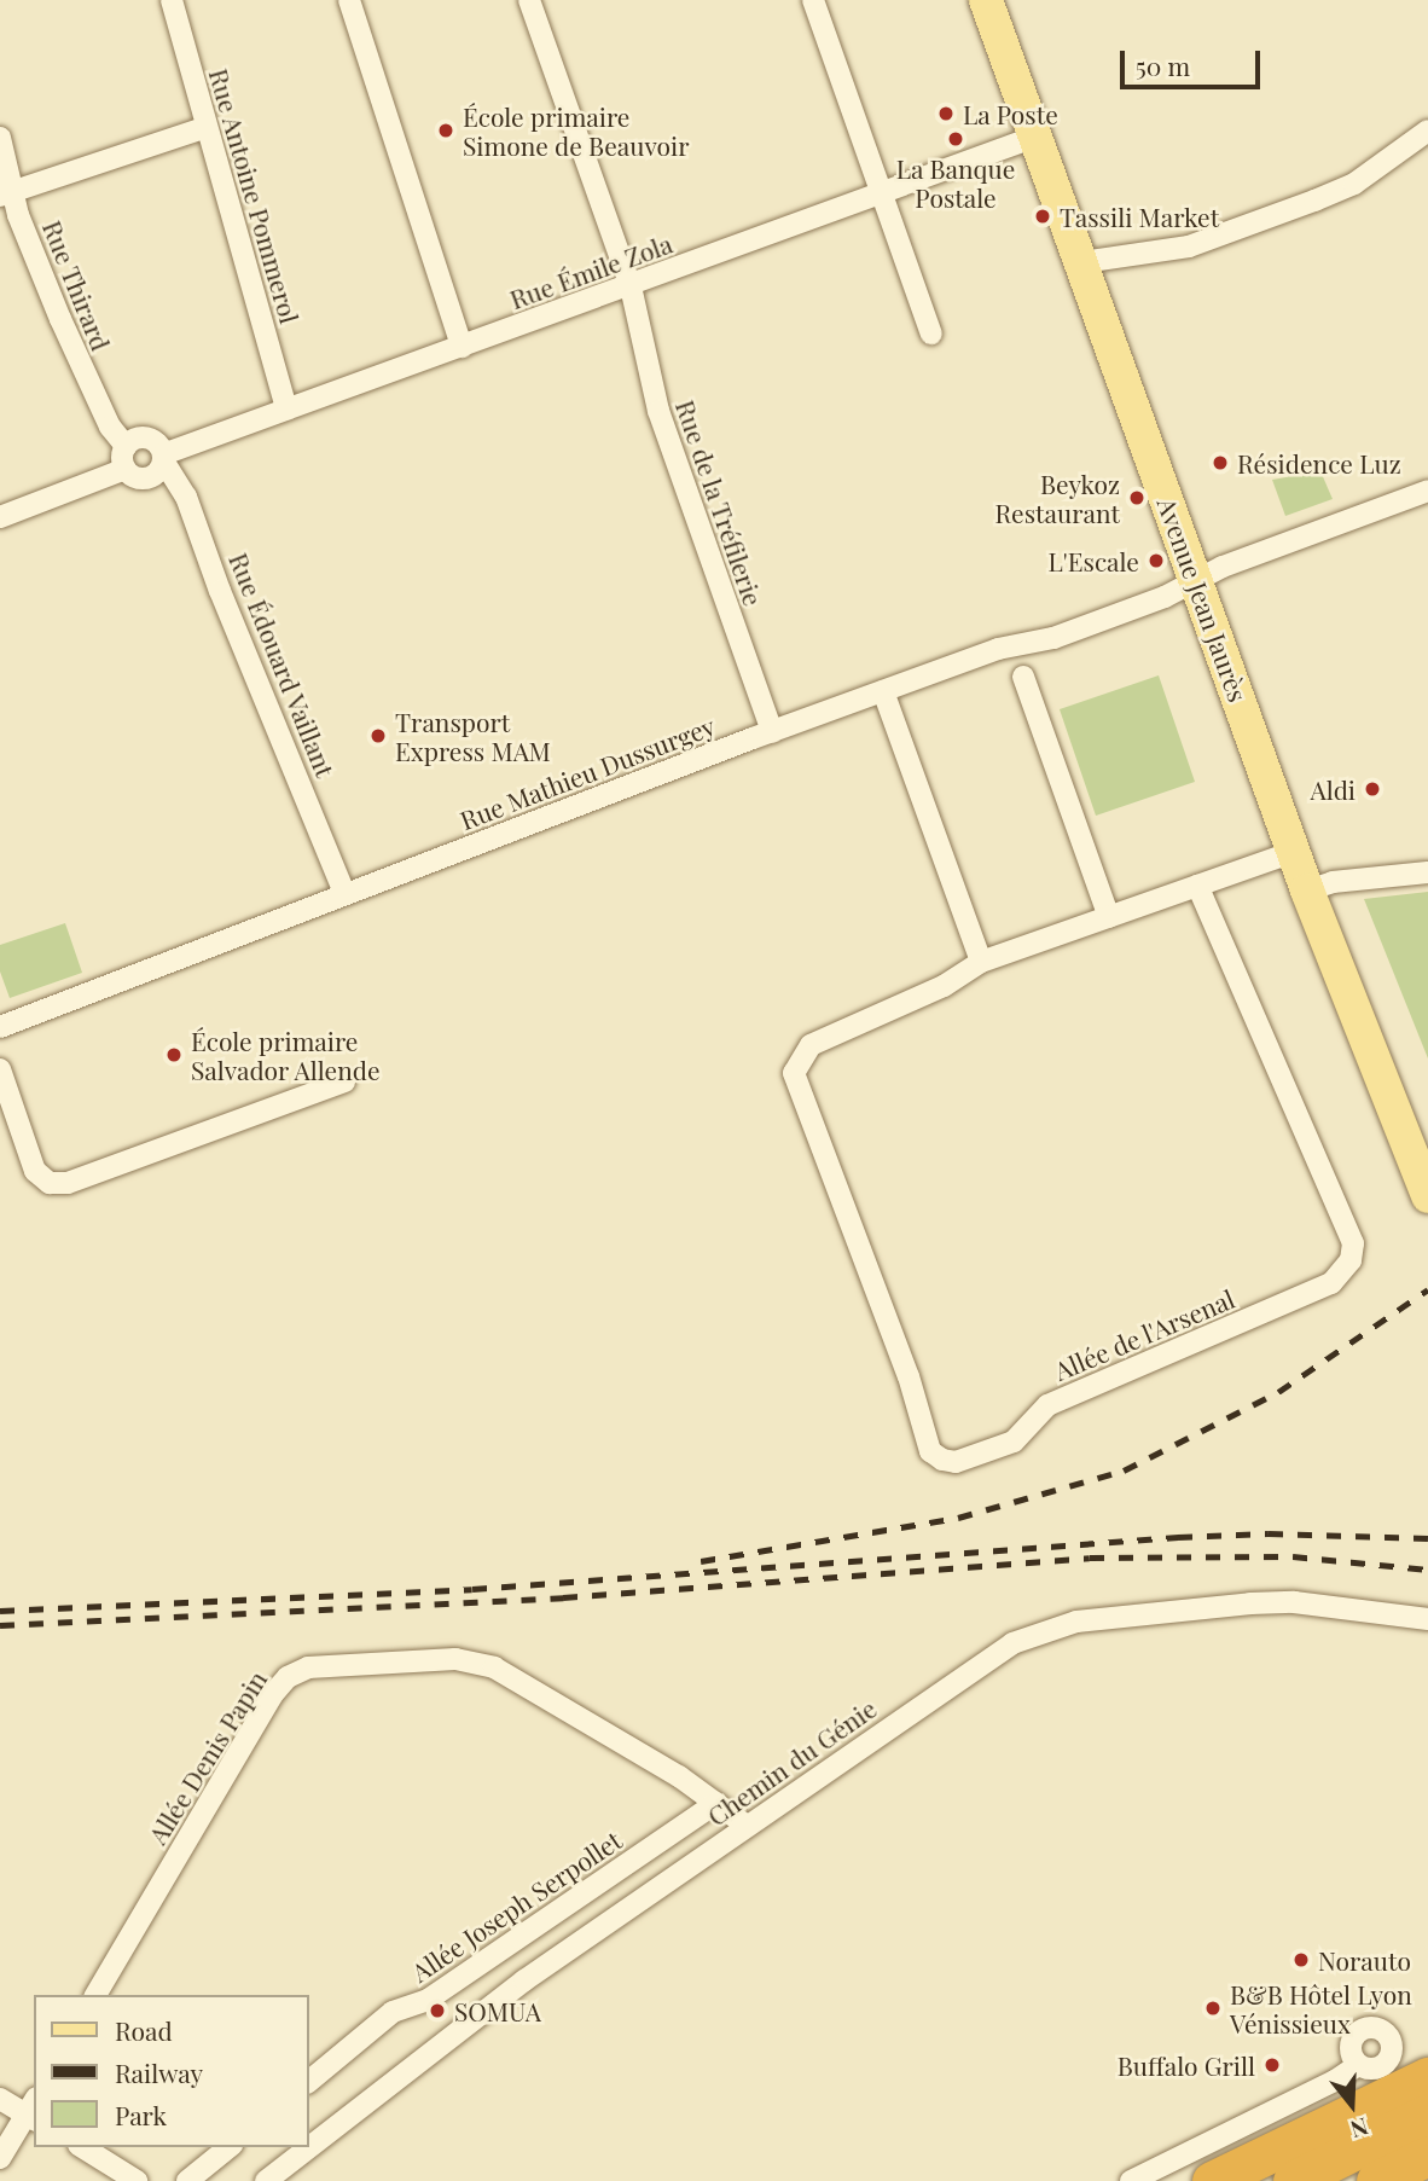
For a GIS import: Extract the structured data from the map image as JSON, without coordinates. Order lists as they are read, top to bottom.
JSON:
{
  "streets": {
    "main road": ["Avenue Jean Jaurès"],
    "street": [
      "Rue Antoine Pommerol",
      "Rue Émile Zola",
      "Rue Thirard",
      "Rue de la Tréfilerie",
      "Rue Édouard Vaillant",
      "Rue Mathieu Dussurgey",
      "Allée de l'Arsenal",
      "Allée Denis Papin",
      "Chemin du Génie",
      "Allée Joseph Serpollet"
    ]
  },
  "crossings": [
    ["Rue Antoine Pommerol", "Rue Émile Zola"],
    ["Rue Émile Zola", "Rue Thirard"],
    ["Rue Émile Zola", "Rue de la Tréfilerie"],
    ["Rue Émile Zola", "Avenue Jean Jaurès"],
    ["Rue Émile Zola", "Rue Édouard Vaillant"],
    ["Rue Thirard", "Rue Édouard Vaillant"],
    ["Rue de la Tréfilerie", "Rue Mathieu Dussurgey"],
    ["Avenue Jean Jaurès", "Rue Mathieu Dussurgey"],
    ["Avenue Jean Jaurès", "Allée de l'Arsenal"],
    ["Rue Édouard Vaillant", "Rue Mathieu Dussurgey"],
    ["Allée Denis Papin", "Chemin du Génie"],
    ["Allée Denis Papin", "Allée Joseph Serpollet"]
  ],
  "places": [
    "La Poste",
    "École primaire Simone de Beauvoir",
    "La Banque Postale",
    "Tassili Market",
    "Résidence Luz",
    "Beykoz Restaurant",
    "L'Escale",
    "Transport Express MAM",
    "Aldi",
    "École primaire Salvador Allende",
    "Norauto",
    "B&B Hôtel Lyon Vénissieux",
    "SOMUA",
    "Buffalo Grill"
  ],
  "legend": ["Road", "Railway", "Park"],
  "scale_bar": "50 m",
  "north": "bottom"
}
